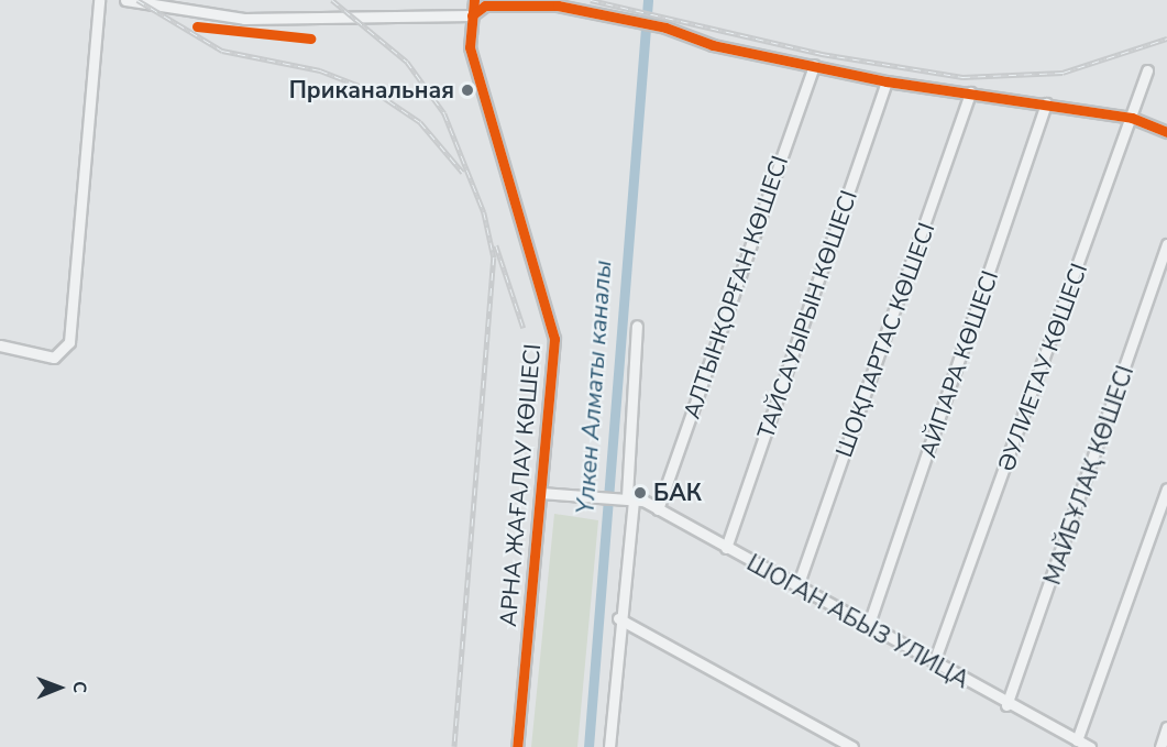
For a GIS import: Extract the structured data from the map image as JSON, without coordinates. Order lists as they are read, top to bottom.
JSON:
{
  "streets": {
    "street": [
      "АЛТЫНҚОРҒАН КӨШЕСІ",
      "ТАЙСАУЫРЫН КӨШЕСІ",
      "ШОҚПАРТАС КӨШЕСІ",
      "АЙПАРА КӨШЕСІ",
      "ӘУЛИЕТАУ КӨШЕСІ",
      "МАЙБҰЛАҚ КӨШЕСІ",
      "АРНА ЖАҒАЛАУ КӨШЕСІ",
      "ШОГАН АБЫЗ УЛИЦА"
    ]
  },
  "crossings": [
    ["АЛТЫНҚОРҒАН КӨШЕСІ", "ШОГАН АБЫЗ УЛИЦА"],
    ["ТАЙСАУЫРЫН КӨШЕСІ", "ШОГАН АБЫЗ УЛИЦА"],
    ["ШОҚПАРТАС КӨШЕСІ", "ШОГАН АБЫЗ УЛИЦА"],
    ["АЙПАРА КӨШЕСІ", "ШОГАН АБЫЗ УЛИЦА"],
    ["ӘУЛИЕТАУ КӨШЕСІ", "ШОГАН АБЫЗ УЛИЦА"],
    ["МАЙБҰЛАҚ КӨШЕСІ", "ШОГАН АБЫЗ УЛИЦА"]
  ],
  "water": ["Үлкен Алматы каналы"],
  "places": ["Приканальная", "БАК"],
  "north": "right"
}
